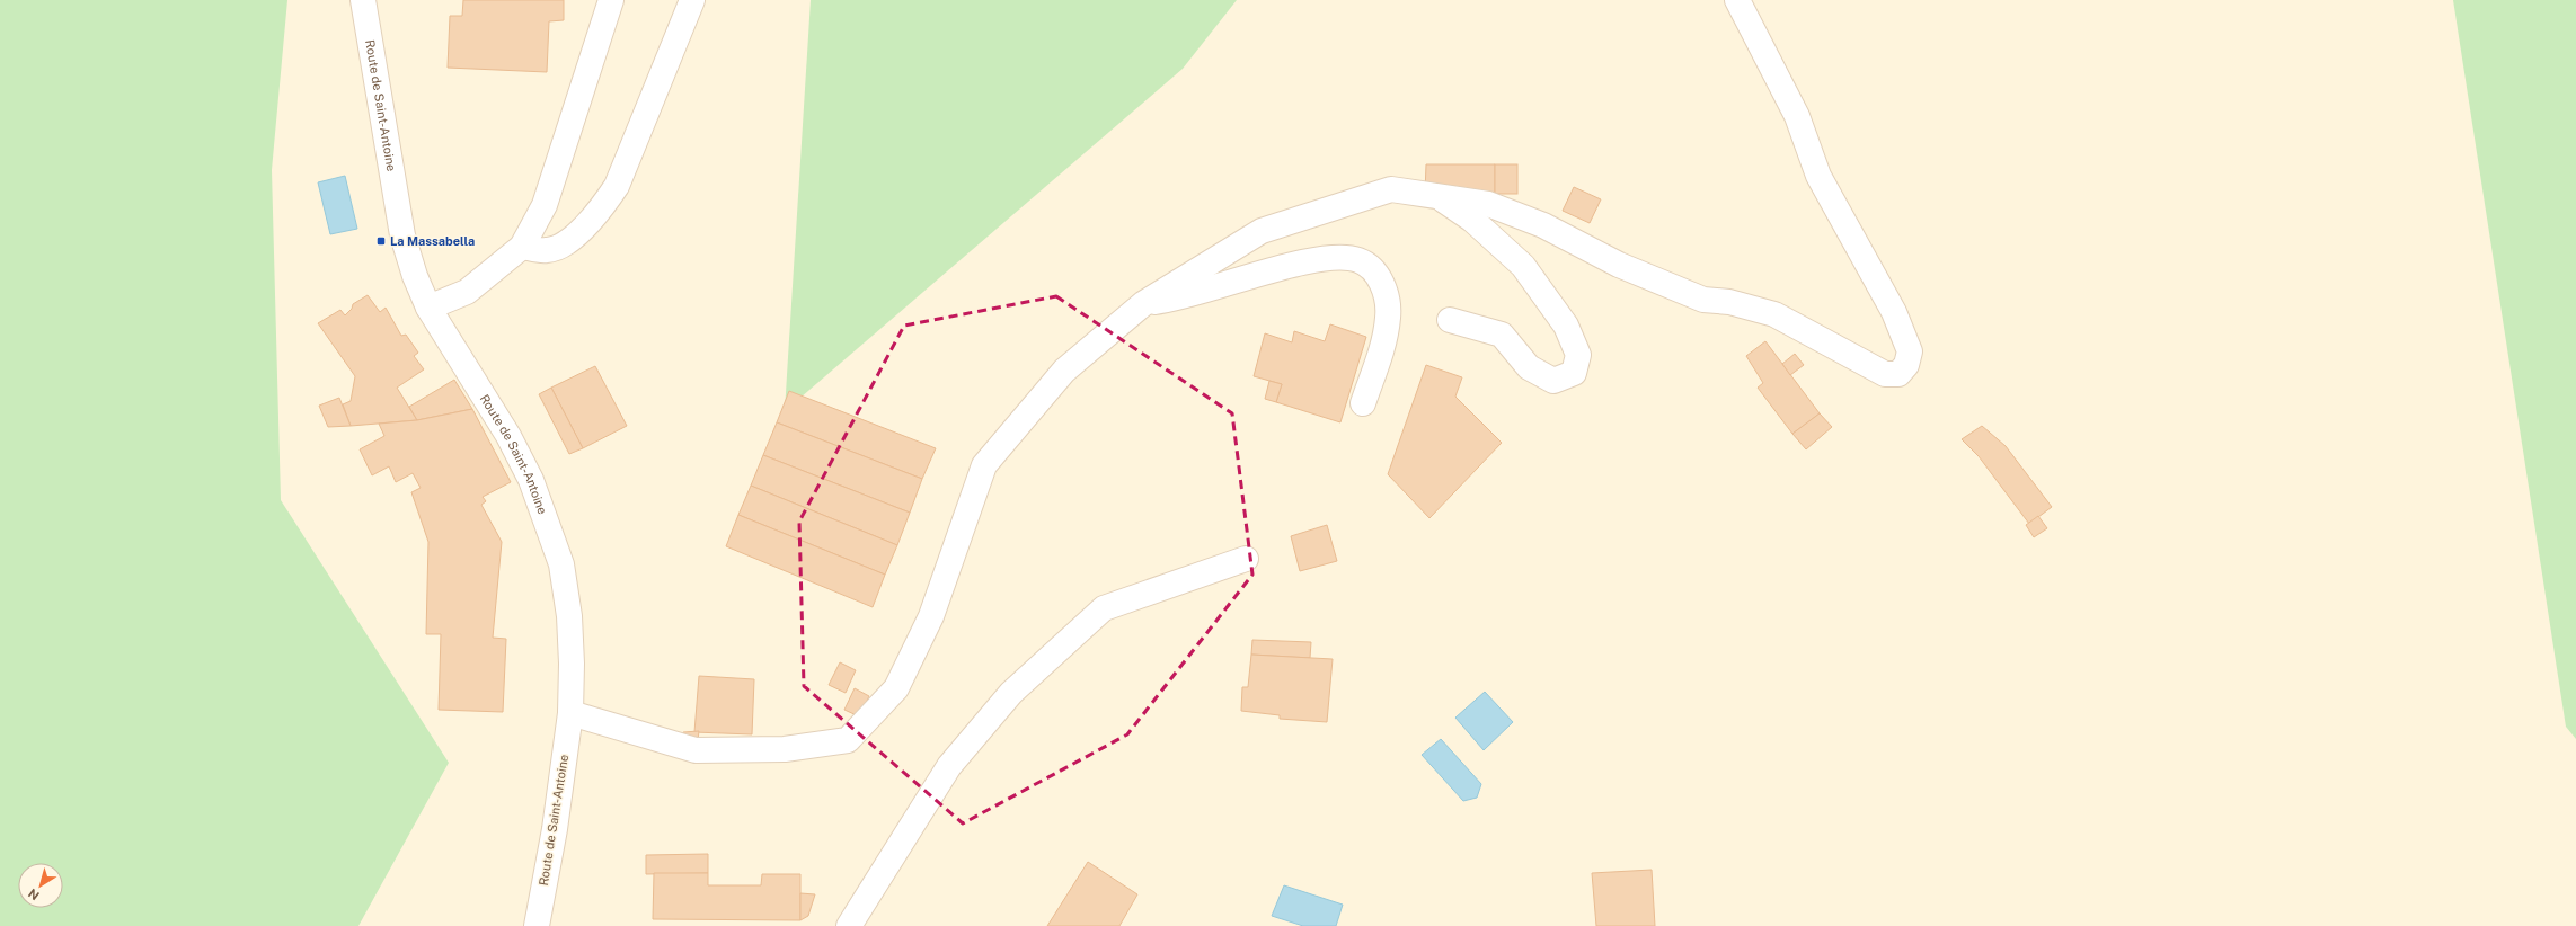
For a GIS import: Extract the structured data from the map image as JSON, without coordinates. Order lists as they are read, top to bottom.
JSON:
{
  "streets": {
    "street": ["Route de Saint-Antoine"]
  },
  "places": {
    "transit": ["La Massabella"]
  },
  "north": "bottom left"
}
